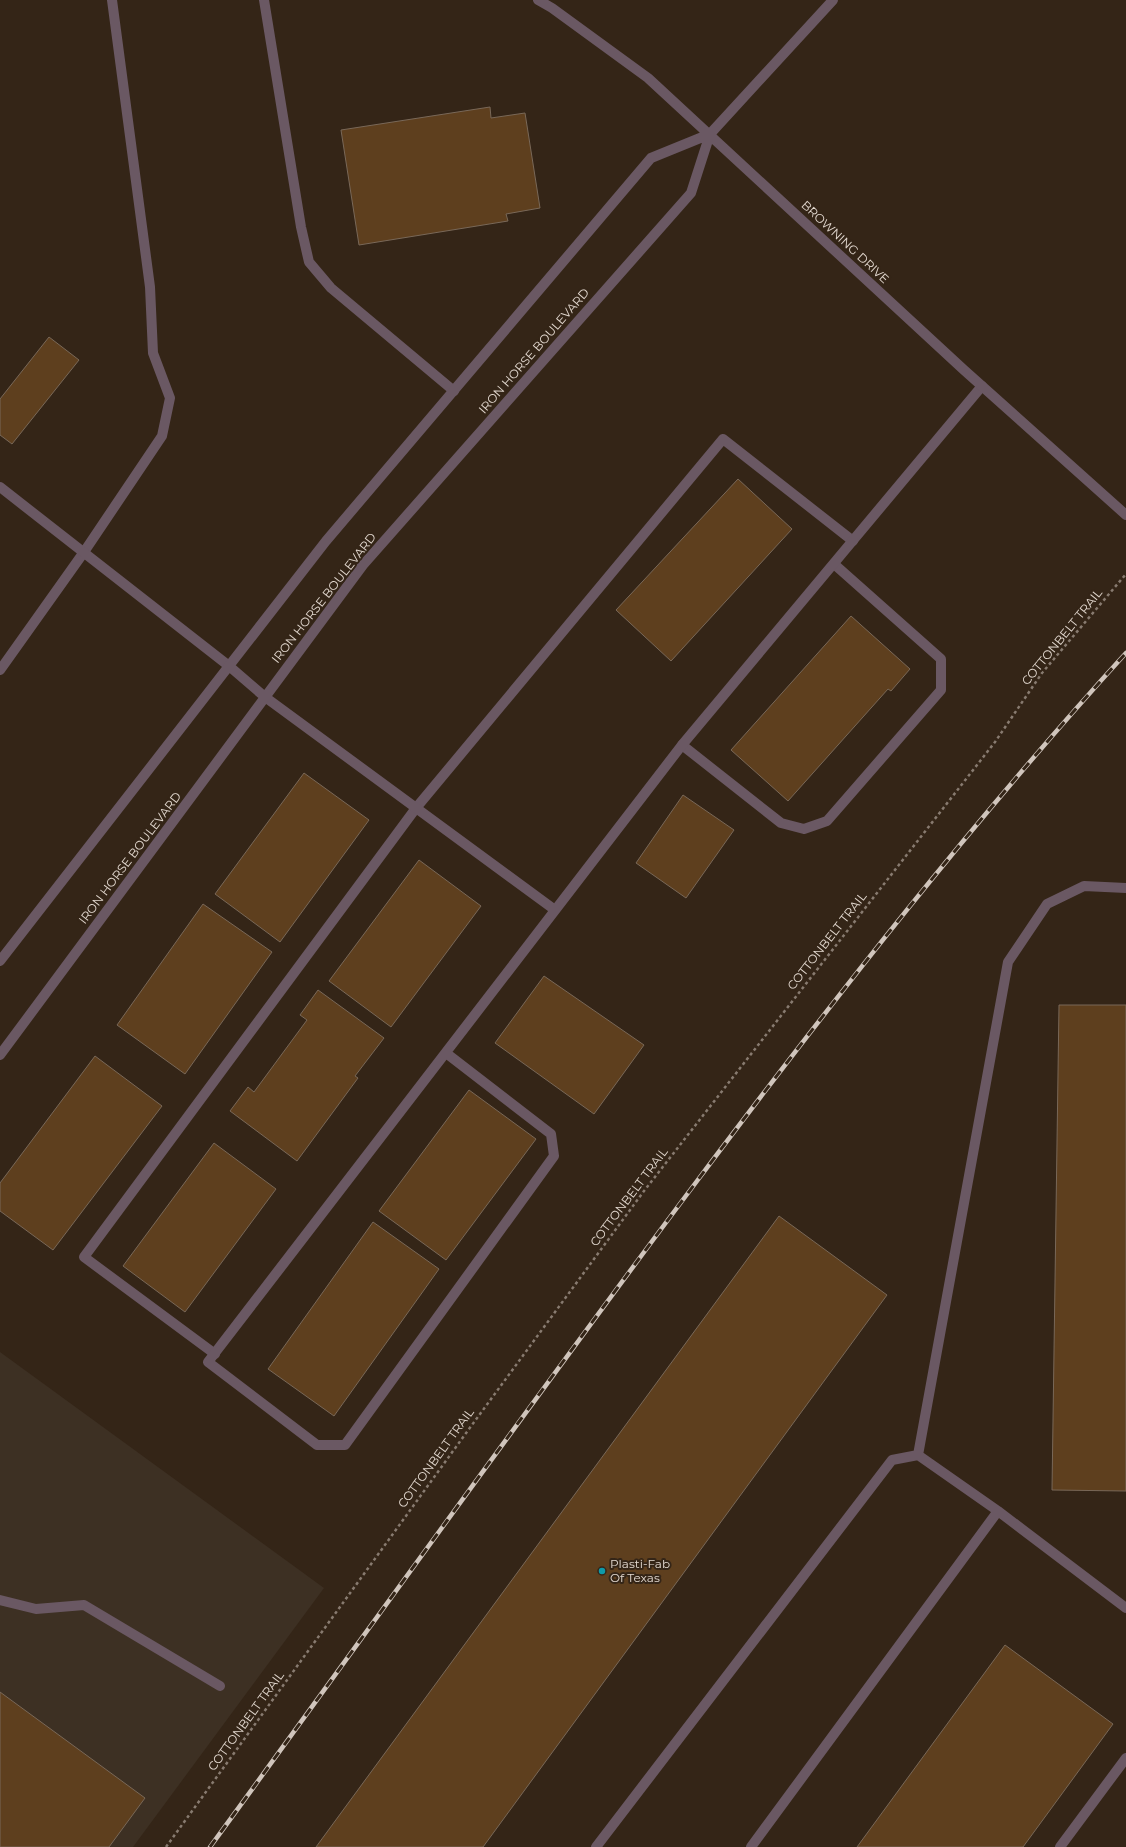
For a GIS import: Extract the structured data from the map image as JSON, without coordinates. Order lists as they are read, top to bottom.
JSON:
{
  "streets": {
    "street": ["BROWNING DRIVE", "IRON HORSE BOULEVARD"],
    "path": ["COTTONBELT TRAIL"]
  },
  "crossings": [
    ["BROWNING DRIVE", "IRON HORSE BOULEVARD"]
  ],
  "places": ["Plasti-Fab Of Texas"]
}
